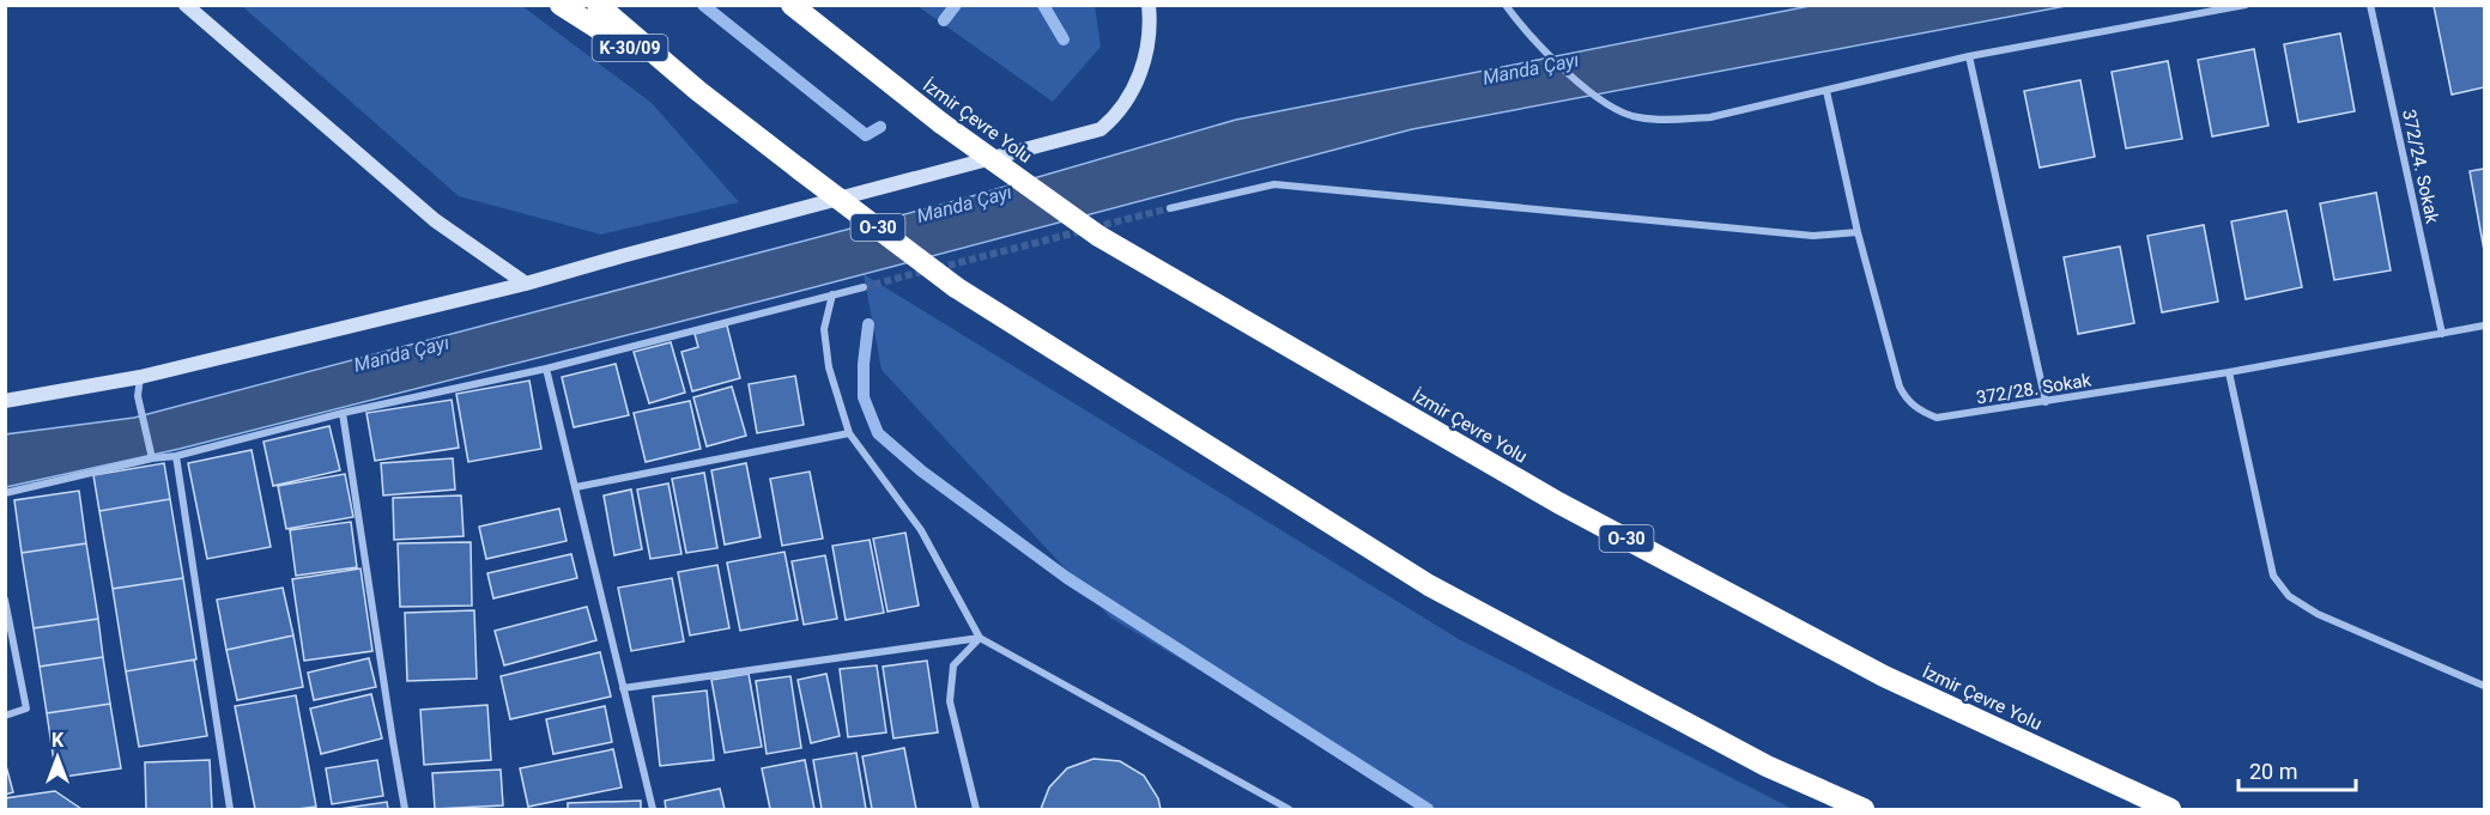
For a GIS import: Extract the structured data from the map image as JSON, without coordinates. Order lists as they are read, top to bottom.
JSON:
{
  "streets": {
    "highway": ["K-30/09", "İzmir Çevre Yolu", "O-30"],
    "street": ["372/24. Sokak", "372/28. Sokak"]
  },
  "crossings": [
    ["K-30/09", "O-30"],
    ["372/24. Sokak", "372/28. Sokak"]
  ],
  "water": ["Manda Çayı"],
  "scale_bar": "20 m",
  "north": "top"
}
